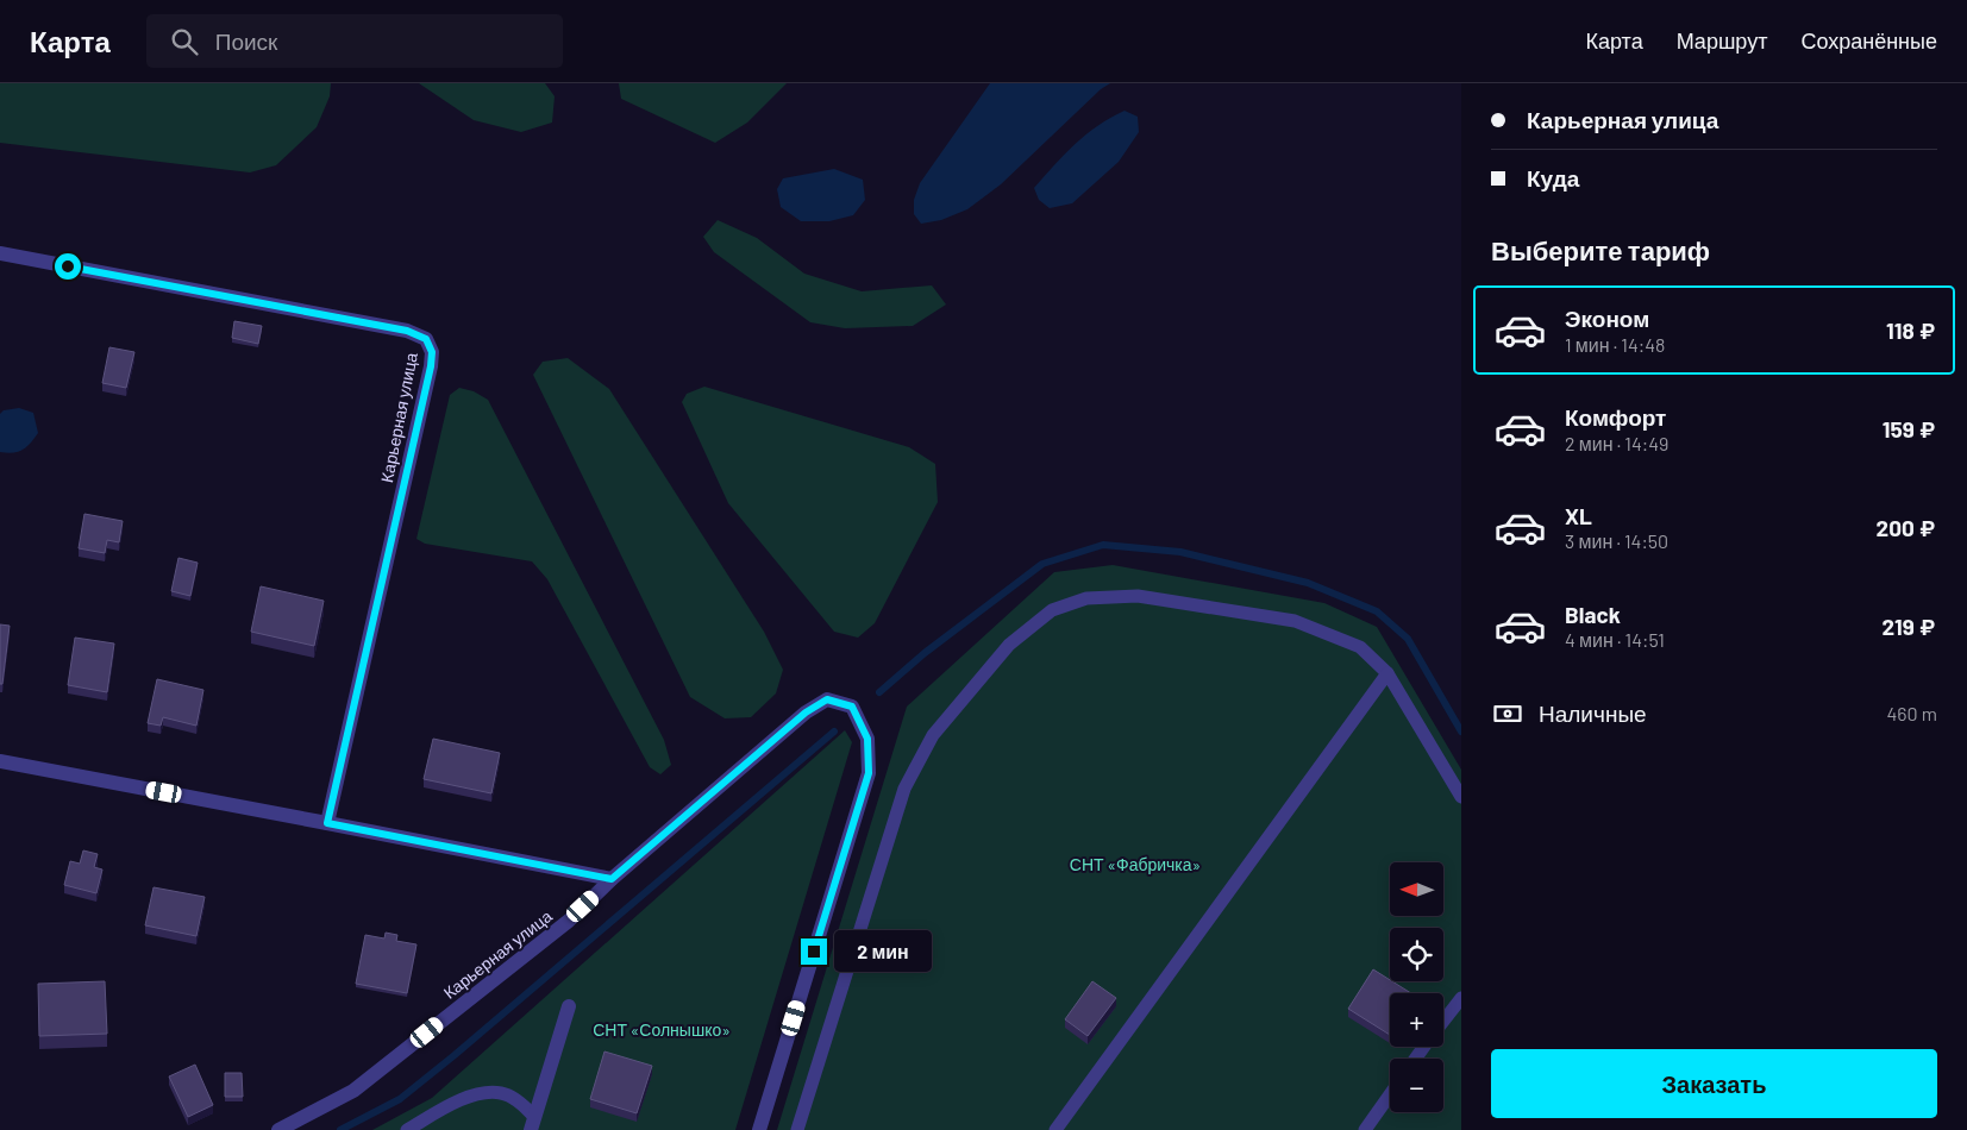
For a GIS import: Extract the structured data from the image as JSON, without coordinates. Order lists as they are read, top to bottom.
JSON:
{
  "streets": {
    "street": ["Карьерная улица"]
  },
  "parks": ["СНТ «Фабричка»", "СНТ «Солнышко»"],
  "north": "left",
  "page": {
    "header": "Карта",
    "search": "Поиск",
    "nav": ["Карта", "Маршрут", "Сохранённые"],
    "banner": ["Карьерная улица", "Куда"],
    "heading": "Выберите тариф",
    "list": [
      {
        "name": "Эконом",
        "note": "1 мин · 14:48",
        "value": "118 ₽"
      },
      {
        "name": "Комфорт",
        "note": "2 мин · 14:49",
        "value": "159 ₽"
      },
      {
        "name": "XL",
        "note": "3 мин · 14:50",
        "value": "200 ₽"
      },
      {
        "name": "Black",
        "note": "4 мин · 14:51",
        "value": "219 ₽"
      }
    ],
    "pay": ["Наличные", "460 m"],
    "map_buttons": ["+", "−"],
    "bubble": "2 мин",
    "buttons": "Заказать"
  }
}
